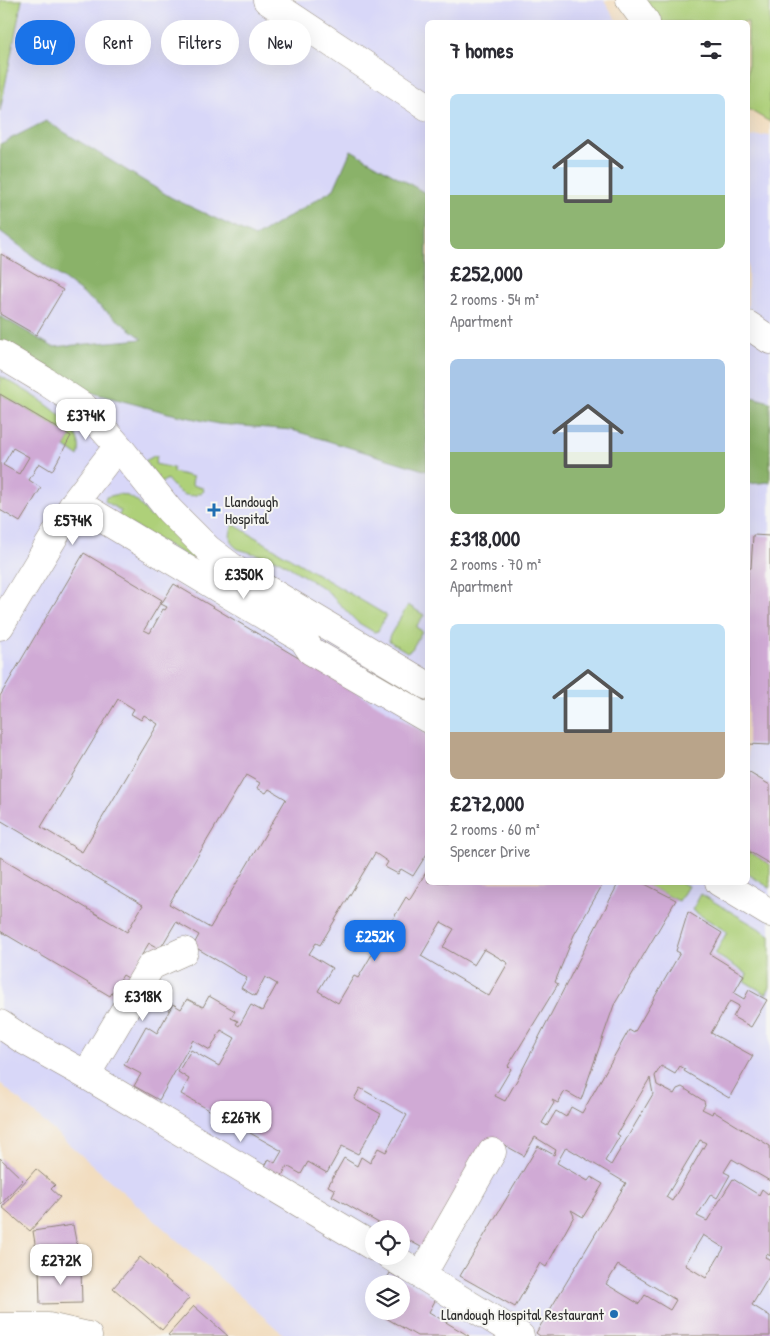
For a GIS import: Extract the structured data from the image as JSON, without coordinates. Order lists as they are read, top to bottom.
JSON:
{
  "places": {
    "health": ["Llandough Hospital"],
    "other": ["Llandough Hospital Restaurant"]
  },
  "page": {
    "chip": [
      "Buy",
      "Rent",
      "Filters",
      "New"
    ],
    "heading": "7 homes",
    "list": [
      {
        "name": "£252,000",
        "note": "2 rooms · 54 m² · Apartment"
      },
      {
        "name": "£318,000",
        "note": "2 rooms · 70 m² · Apartment"
      },
      {
        "name": "£272,000",
        "note": "2 rooms · 60 m² · Spencer Drive"
      }
    ],
    "price": [
      "£374K",
      "£574K",
      "£350K",
      "£252K",
      "£318K",
      "£267K",
      "£272K"
    ]
  }
}
